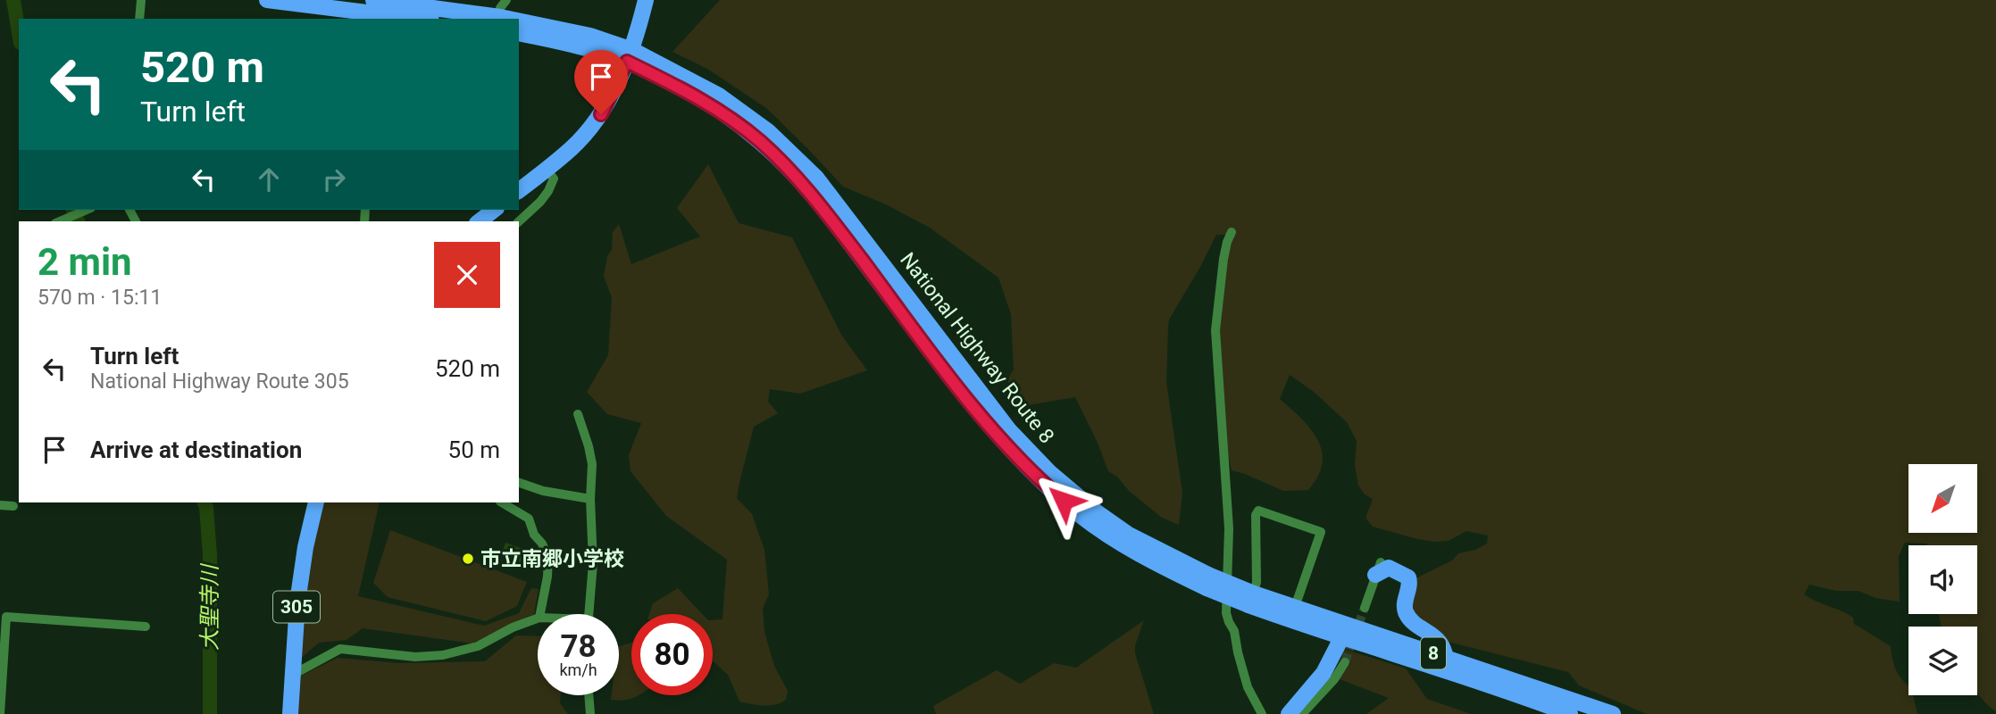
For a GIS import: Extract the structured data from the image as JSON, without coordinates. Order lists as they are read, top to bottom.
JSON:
{
  "streets": {
    "highway": ["National Highway Route 8", "305", "8"]
  },
  "water": ["大聖寺川"],
  "places": ["市立南郷小学校"],
  "north": "bottom left",
  "page": {
    "turn": ["520 m", "Turn left"],
    "heading": ["2 min", "570 m · 15:11"],
    "list": [
      {
        "name": "Turn left",
        "note": "National Highway Route 305",
        "value": "520 m"
      },
      {
        "name": "Arrive at destination",
        "value": "50 m"
      }
    ],
    "speed": "78 km/h",
    "limit": "80"
  }
}
